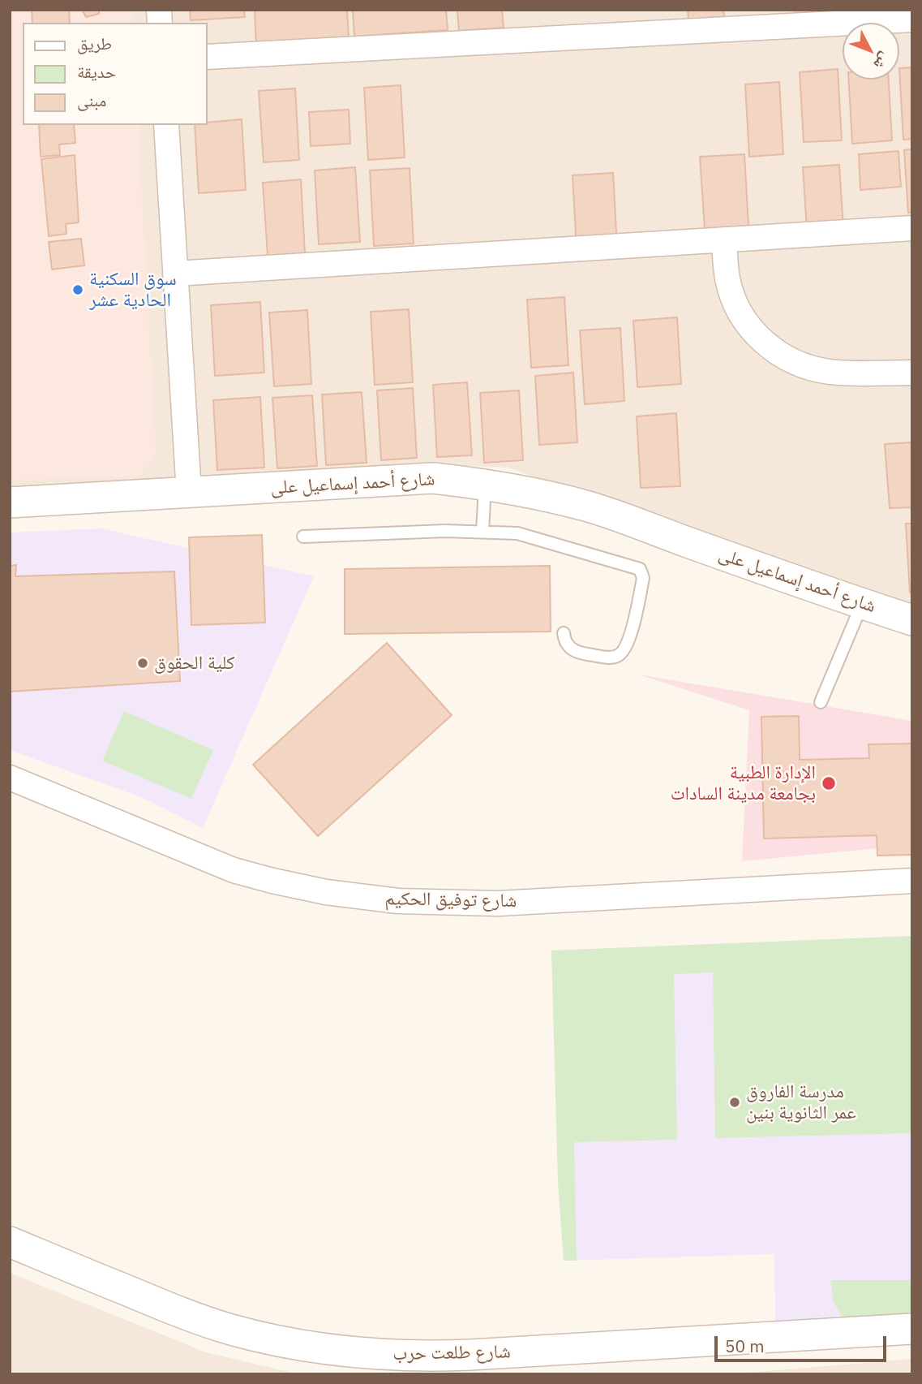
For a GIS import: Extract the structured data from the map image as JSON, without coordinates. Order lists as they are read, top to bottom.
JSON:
{
  "streets": {
    "street": ["شارع أحمد إسماعيل على", "شارع توفيق الحكيم", "شارع طلعت حرب"]
  },
  "places": [
    "سوق السكنية الحادية عشر",
    "كلية الحقوق",
    "الإدارة الطبية بجامعة مدينة السادات",
    "مدرسة الفاروق عمر الثانوية بنين"
  ],
  "legend": ["طريق", "حديقة", "مبنى"],
  "scale_bar": "50 m",
  "north": "bottom right"
}
